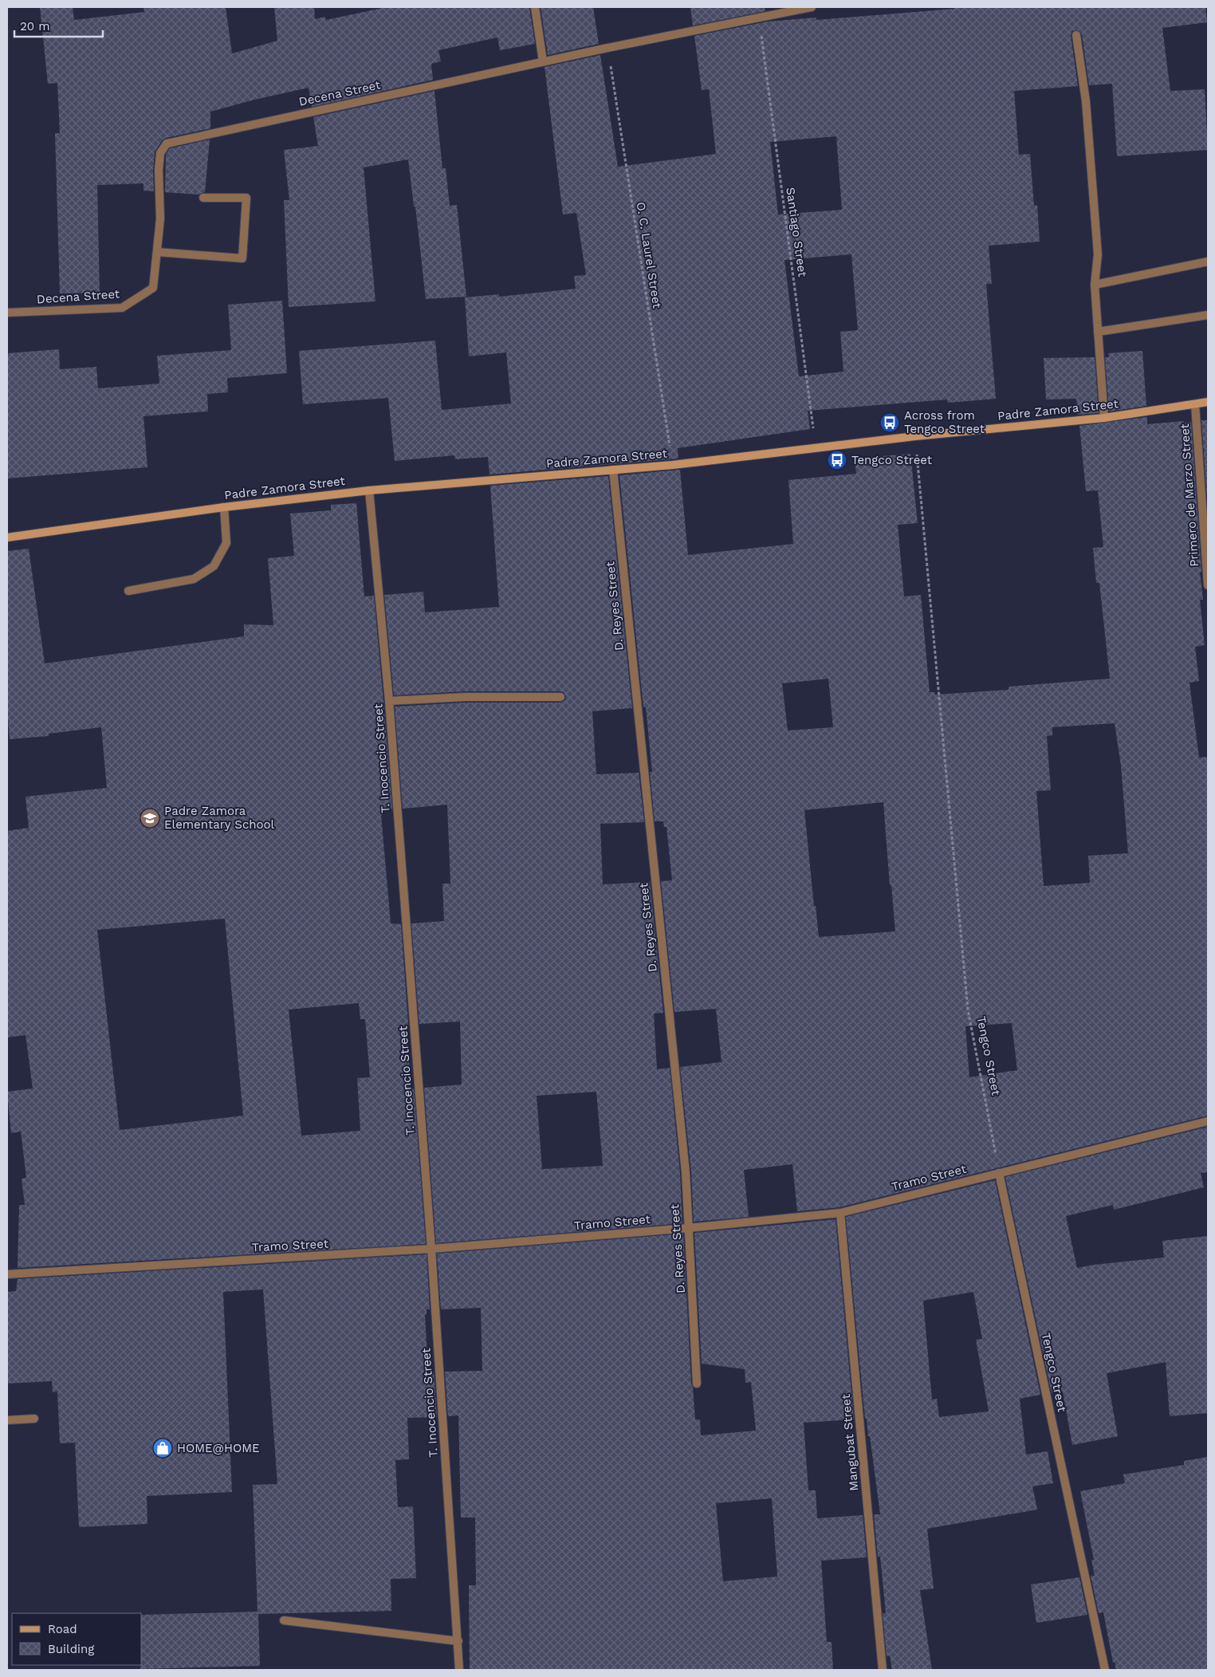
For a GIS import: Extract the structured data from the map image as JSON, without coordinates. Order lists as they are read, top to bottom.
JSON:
{
  "streets": {
    "street": [
      "Decena Street",
      "Padre Zamora Street",
      "Primero de Marzo Street",
      "D. Reyes Street",
      "T. Inocencio Street",
      "Tengco Street",
      "Tramo Street",
      "Mangubat Street"
    ],
    "path": ["Santiago Street", "O. C. Laurel Street"]
  },
  "crossings": [
    ["Decena Street", "Santiago Street"],
    ["Decena Street", "O. C. Laurel Street"],
    ["Santiago Street", "Padre Zamora Street"],
    ["O. C. Laurel Street", "Padre Zamora Street"],
    ["Padre Zamora Street", "Primero de Marzo Street"],
    ["Padre Zamora Street", "D. Reyes Street"],
    ["Padre Zamora Street", "T. Inocencio Street"],
    ["Padre Zamora Street", "Tengco Street"],
    ["D. Reyes Street", "Tramo Street"],
    ["T. Inocencio Street", "Tramo Street"],
    ["Tengco Street", "Tramo Street"],
    ["Tramo Street", "Mangubat Street"]
  ],
  "places": {
    "bus stop": ["Across from Tengco Street", "Tengco Street"],
    "school or university": ["Padre Zamora Elementary School"],
    "shop": ["HOME@HOME"]
  },
  "legend": ["Road", "Building"],
  "scale_bar": "20 m"
}
